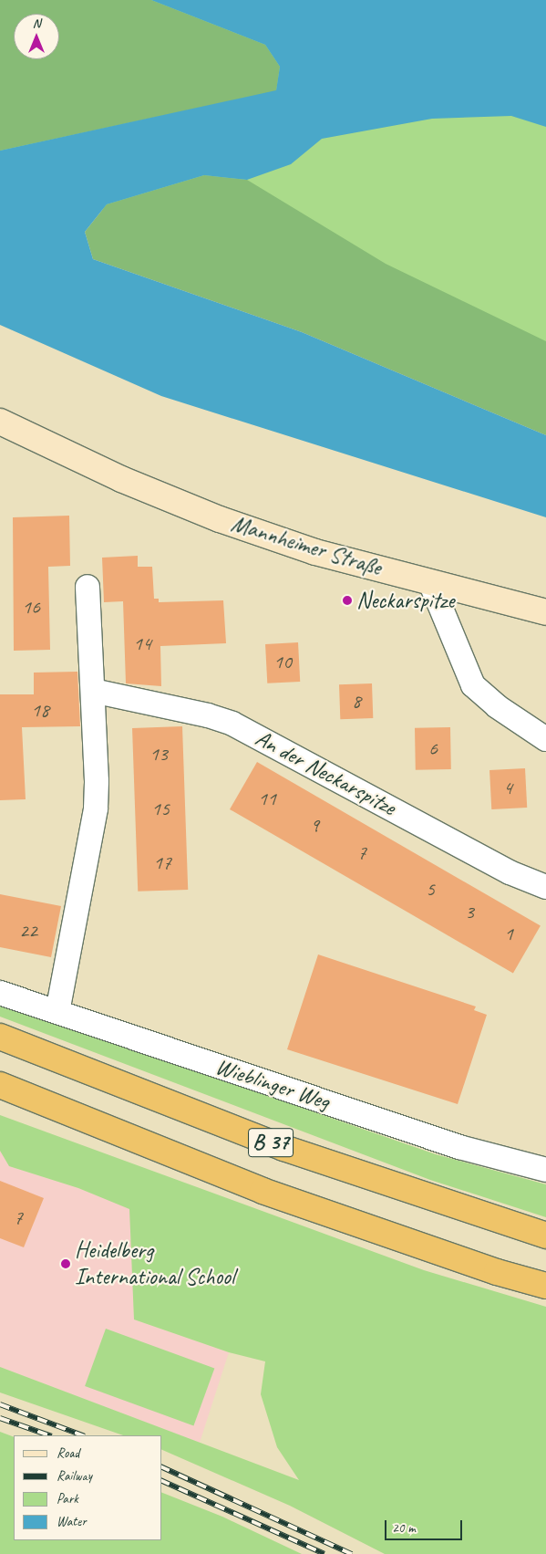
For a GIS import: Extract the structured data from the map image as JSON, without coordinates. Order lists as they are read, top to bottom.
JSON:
{
  "streets": {
    "highway": ["B 37"],
    "street": ["Mannheimer Straße", "An der Neckarspitze", "Wieblinger Weg"]
  },
  "places": ["Neckarspitze", "Heidelberg International School"],
  "house_numbers": [
    "16",
    "14",
    "10",
    "8",
    "18",
    "6",
    "13",
    "4",
    "11",
    "15",
    "9",
    "7",
    "17",
    "5",
    "3",
    "22",
    "1",
    "7"
  ],
  "legend": [
    "Road",
    "Railway",
    "Park",
    "Water"
  ],
  "scale_bar": "20 m",
  "north": "top"
}
